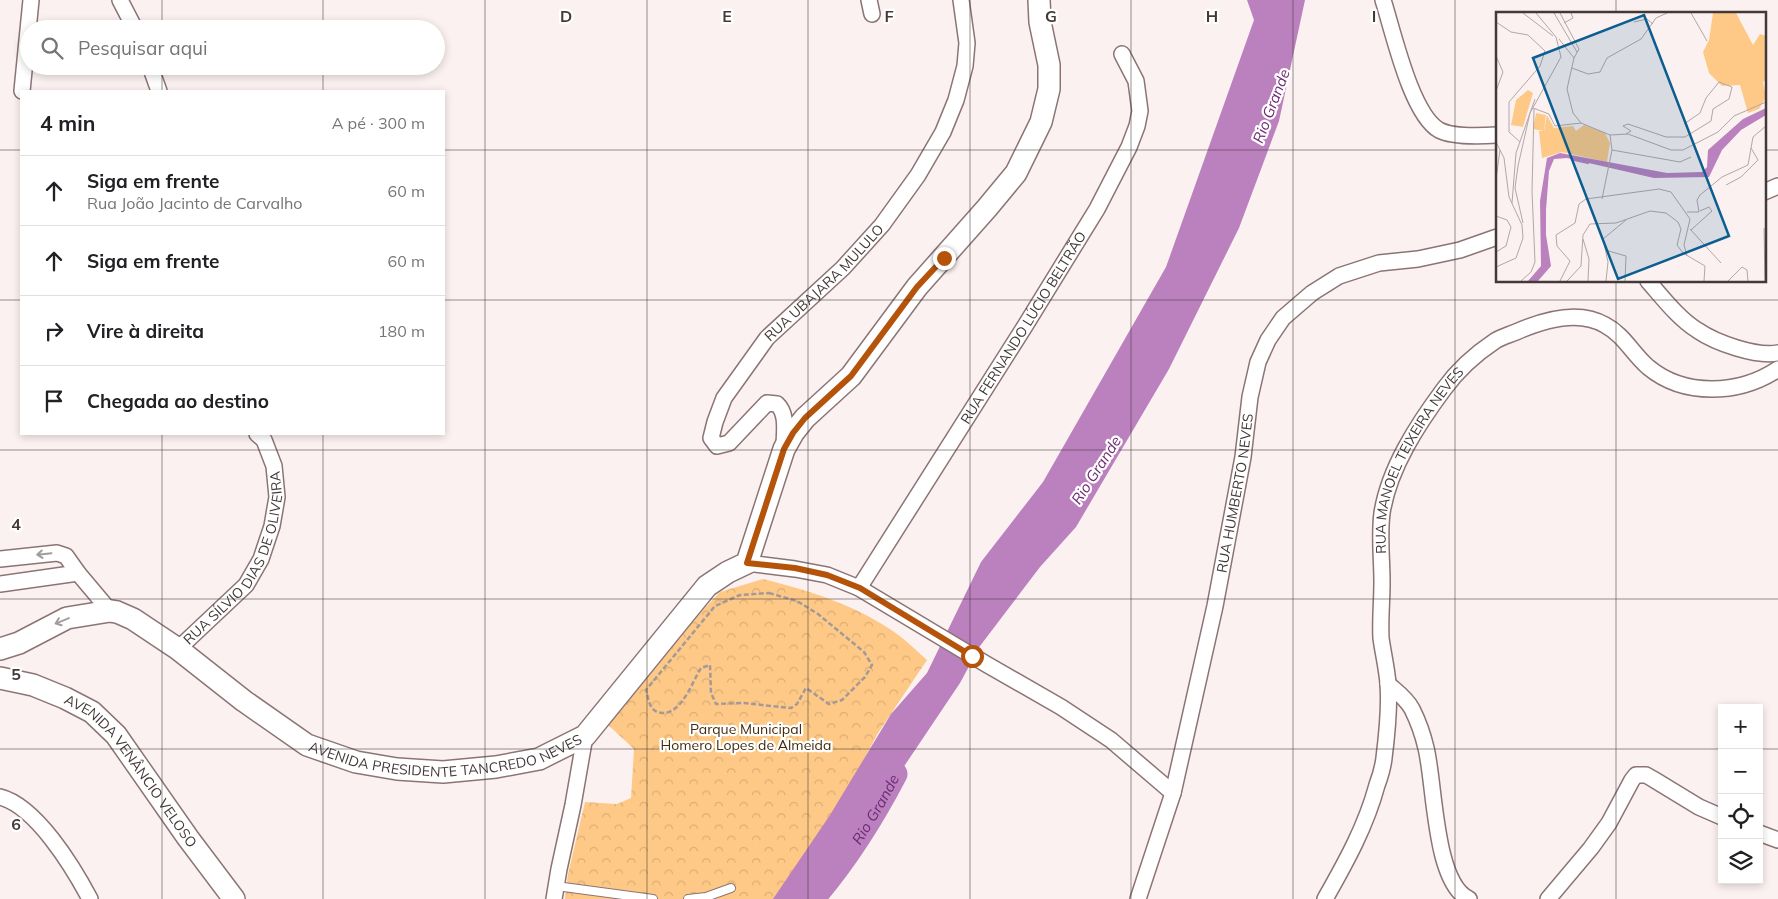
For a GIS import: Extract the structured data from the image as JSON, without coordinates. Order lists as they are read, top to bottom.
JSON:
{
  "streets": {
    "street": [
      "RUA UBAJARA MULULO",
      "RUA FERNANDO LÚCIO BELTRÃO",
      "RUA MANOEL TEIXEIRA NEVES",
      "RUA HUMBERTO NEVES",
      "RUA SÍLVIO DIAS DE OLIVEIRA",
      "AVENIDA PRESIDENTE TANCREDO NEVES",
      "AVENIDA VENÂNCIO VELOSO"
    ]
  },
  "crossings": [
    ["RUA SÍLVIO DIAS DE OLIVEIRA", "AVENIDA PRESIDENTE TANCREDO NEVES"]
  ],
  "water": ["Rio Grande"],
  "parks": ["Parque Municipal Homero Lopes de Almeida"],
  "page": {
    "search": "Pesquisar aqui",
    "heading": ["4 min", "A pé · 300 m"],
    "list": [
      ["Siga em frente", "Rua João Jacinto de Carvalho", "60 m"],
      ["Siga em frente", "60 m"],
      ["Vire à direita", "180 m"],
      "Chegada ao destino"
    ],
    "map_buttons": ["+", "−"]
  },
  "grid": {
    "columns": [
      "D",
      "E",
      "F",
      "G",
      "H",
      "I"
    ],
    "rows": ["4", "5", "6"]
  }
}
